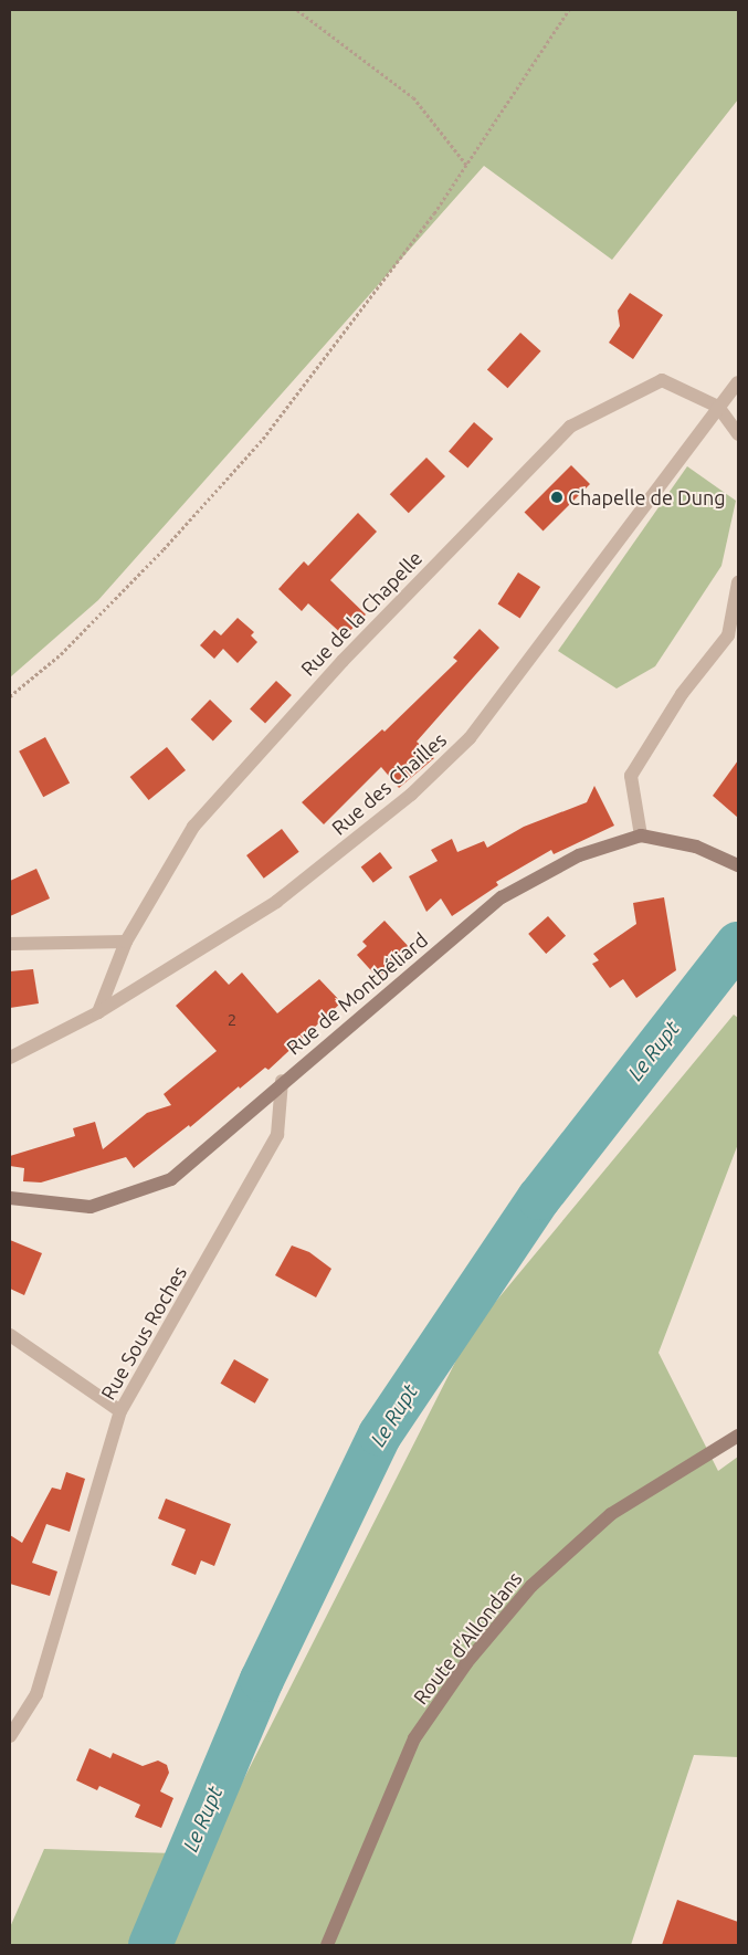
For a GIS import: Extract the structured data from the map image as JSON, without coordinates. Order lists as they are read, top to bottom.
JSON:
{
  "streets": {
    "street": [
      "Rue de la Chapelle",
      "Rue des Chailles",
      "Rue de Montbéliard",
      "Rue Sous Roches",
      "Route d’Allondans"
    ]
  },
  "crossings": [
    ["Rue de la Chapelle", "Rue des Chailles"],
    ["Rue de Montbéliard", "Rue Sous Roches"]
  ],
  "water": ["Le Rupt"],
  "places": ["Chapelle de Dung"],
  "house_numbers": ["2"]
}
